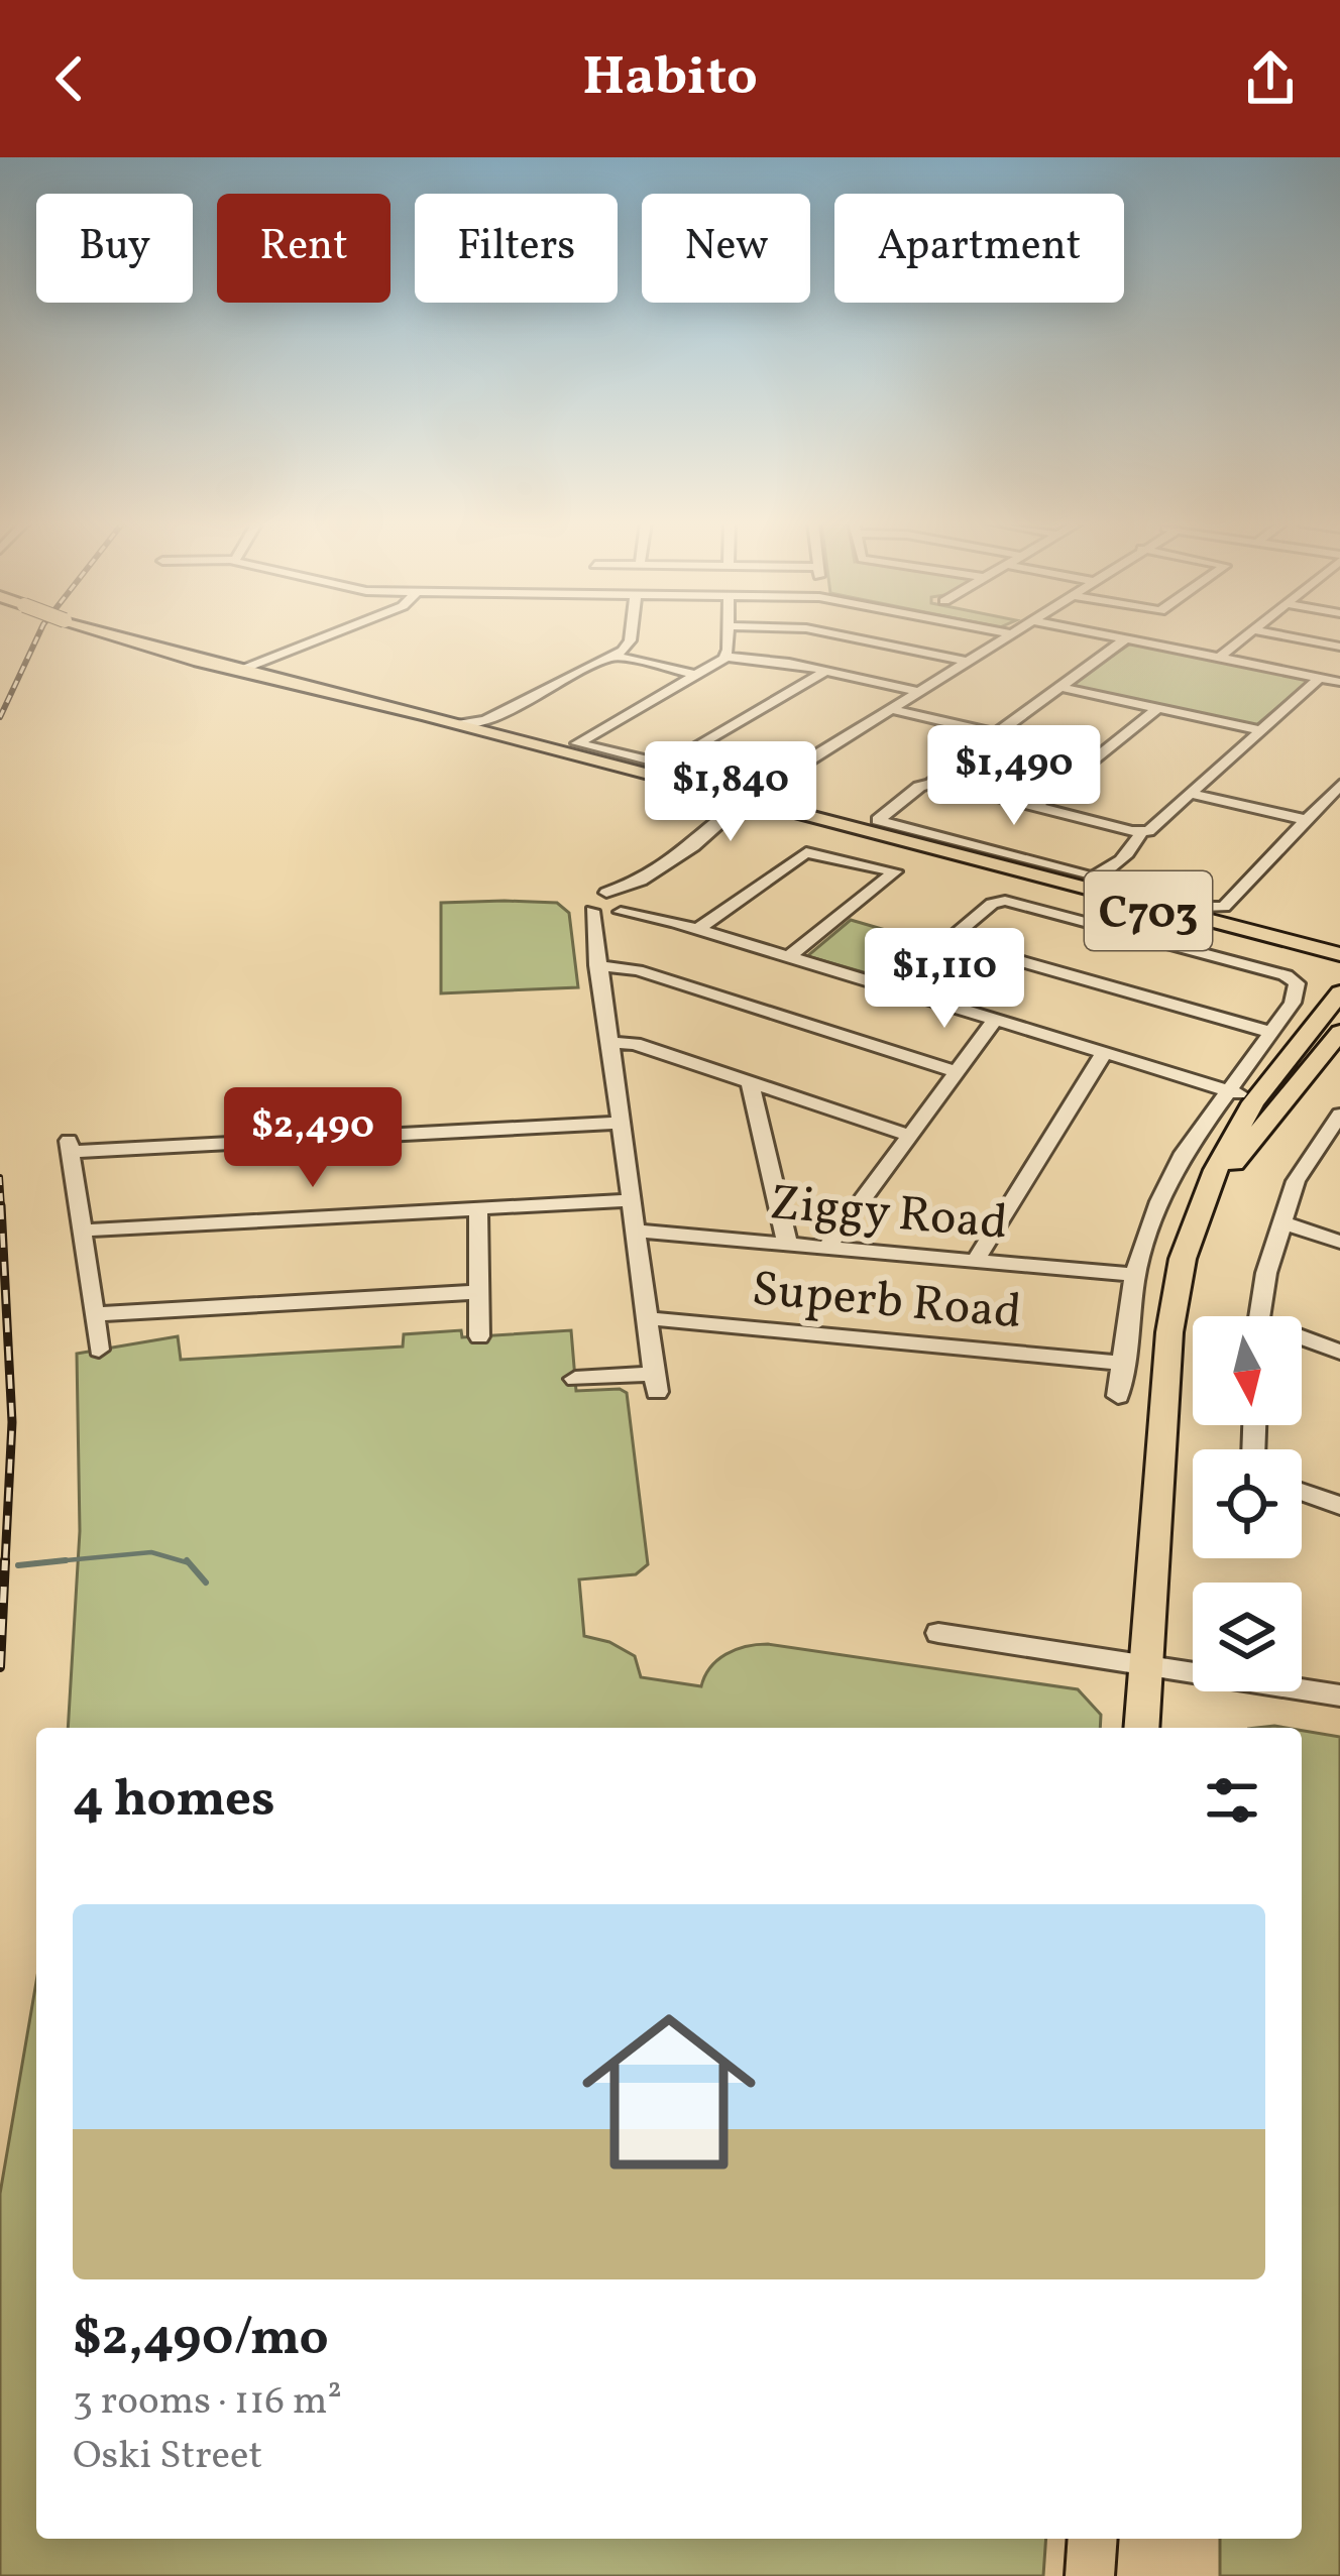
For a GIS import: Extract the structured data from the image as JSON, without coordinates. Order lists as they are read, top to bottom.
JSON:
{
  "streets": {
    "main road": ["C703"],
    "street": ["Ziggy Road", "Superb Road"]
  },
  "north": "bottom",
  "page": {
    "header": "Habito",
    "chip": [
      "Buy",
      "Rent",
      "Filters",
      "New",
      "Apartment"
    ],
    "price": [
      "$1,490",
      "$1,840",
      "$1,110",
      "$2,490"
    ],
    "heading": "4 homes",
    "list": [
      {
        "name": "$2,490/mo",
        "note": "3 rooms · 116 m² · Oski Street"
      }
    ]
  }
}
